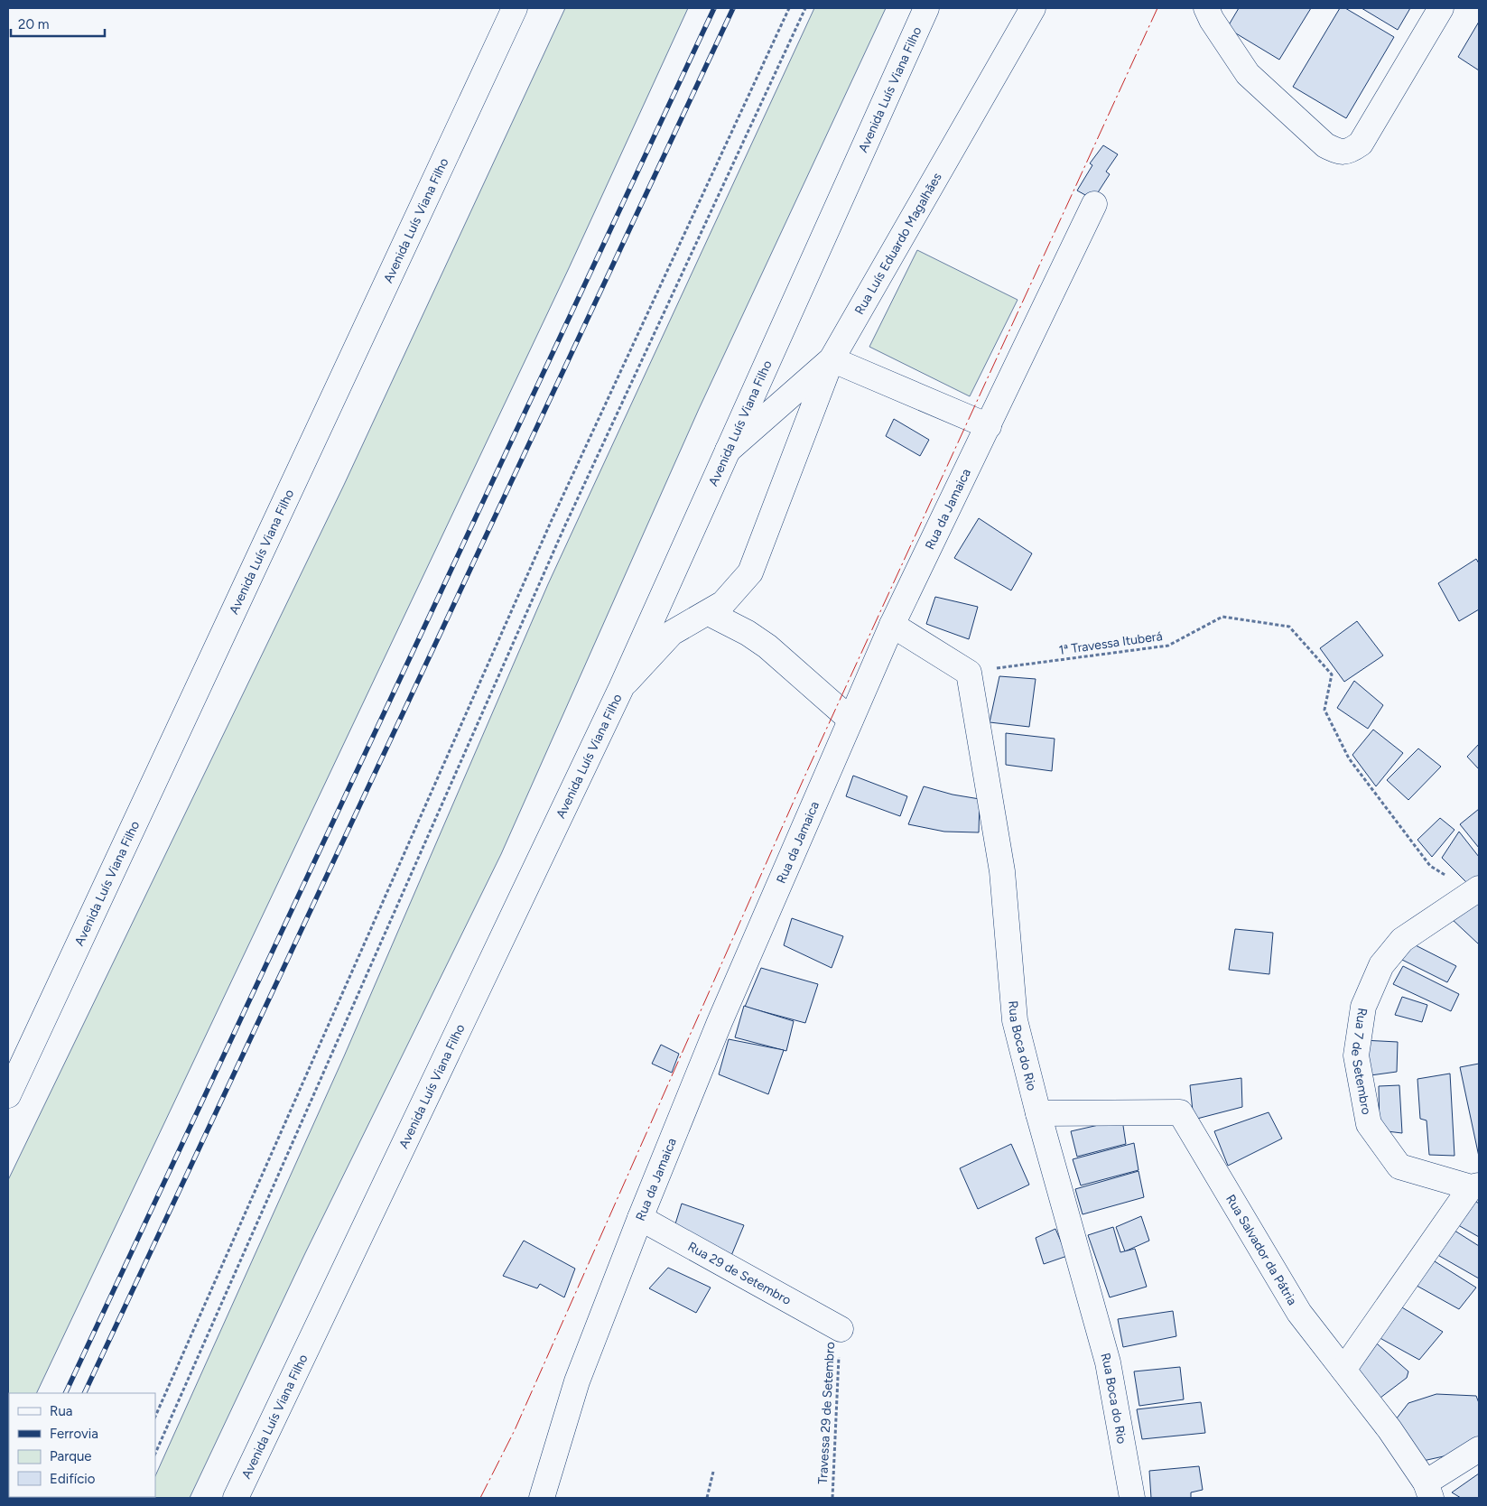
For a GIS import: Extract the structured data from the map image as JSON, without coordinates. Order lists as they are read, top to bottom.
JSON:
{
  "streets": {
    "main road": [
      "Avenida Luís Viana Filho",
      "Rua Luís Eduardo Magalhães",
      "Rua da Jamaica",
      "Rua Boca do Rio",
      "Rua 7 de Setembro",
      "Rua Salvador da Pátria",
      "Rua 29 de Setembro"
    ],
    "path": ["1ª Travessa Ituberá", "Travessa 29 de Setembro"]
  },
  "crossings": [
    ["Avenida Luís Viana Filho", "Rua Luís Eduardo Magalhães"],
    ["Rua da Jamaica", "Rua 29 de Setembro"],
    ["1ª Travessa Ituberá", "Rua Boca do Rio"],
    ["1ª Travessa Ituberá", "Rua 7 de Setembro"],
    ["Rua Boca do Rio", "Rua Salvador da Pátria"],
    ["Rua 29 de Setembro", "Travessa 29 de Setembro"]
  ],
  "legend": [
    "Rua",
    "Ferrovia",
    "Parque",
    "Edifício"
  ],
  "scale_bar": "20 m"
}
